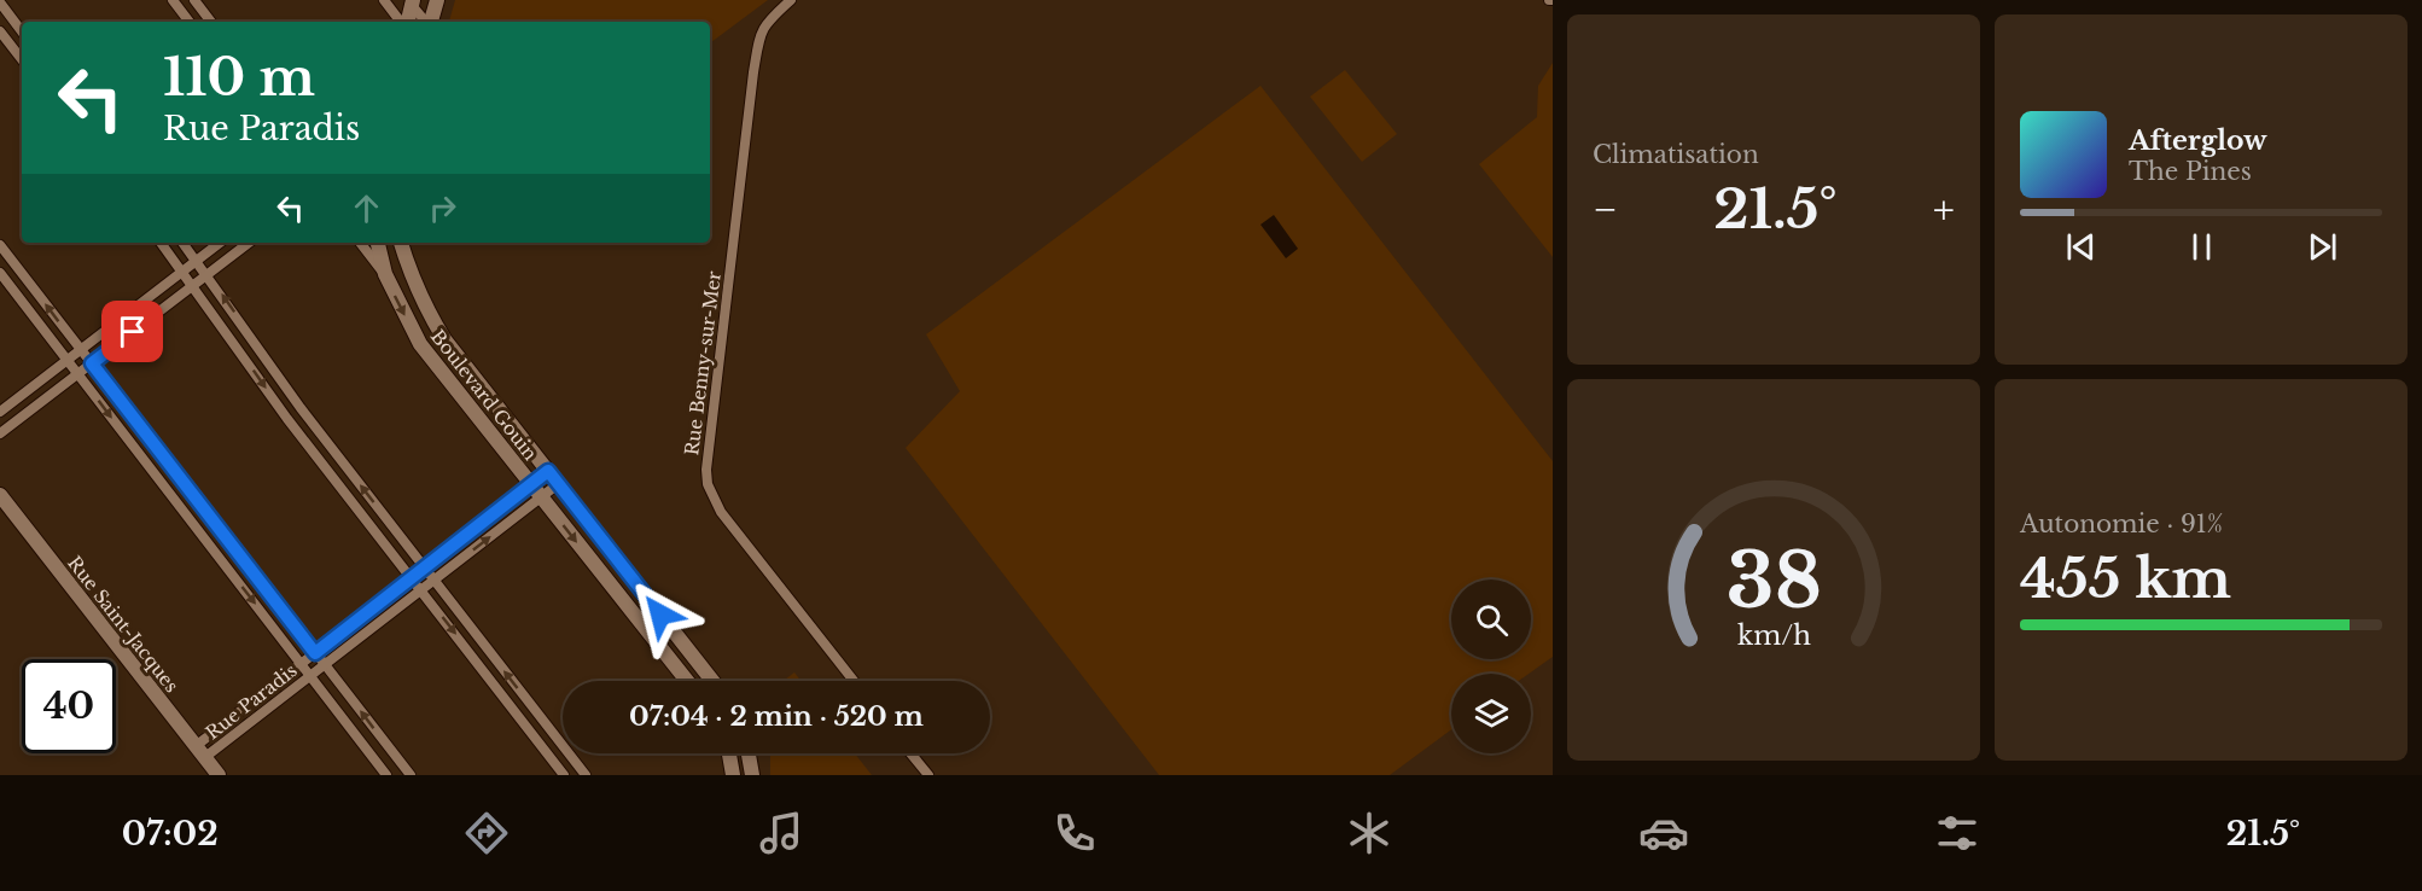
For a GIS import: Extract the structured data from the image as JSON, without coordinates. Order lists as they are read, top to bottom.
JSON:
{
  "streets": {
    "street": [
      "Rue Benny-sur-Mer",
      "Boulevard Gouin",
      "Rue Saint-Jacques",
      "Rue Paradis"
    ]
  },
  "crossings": [
    ["Boulevard Gouin", "Rue Paradis"],
    ["Rue Saint-Jacques", "Rue Paradis"]
  ],
  "page": {
    "tile": [
      "Climatisation",
      ["Autonomie · 91%", "455 km"]
    ],
    "turn": ["110 m", "Rue Paradis"],
    "song": ["Afterglow", "The Pines"],
    "heat": ["−", "21.5°", "+"],
    "limit": "40",
    "trip": "07:04 · 2 min · 520 m",
    "tabs": ["07:02", "21.5°"],
    "gauge": ["38", "km/h"]
  }
}
